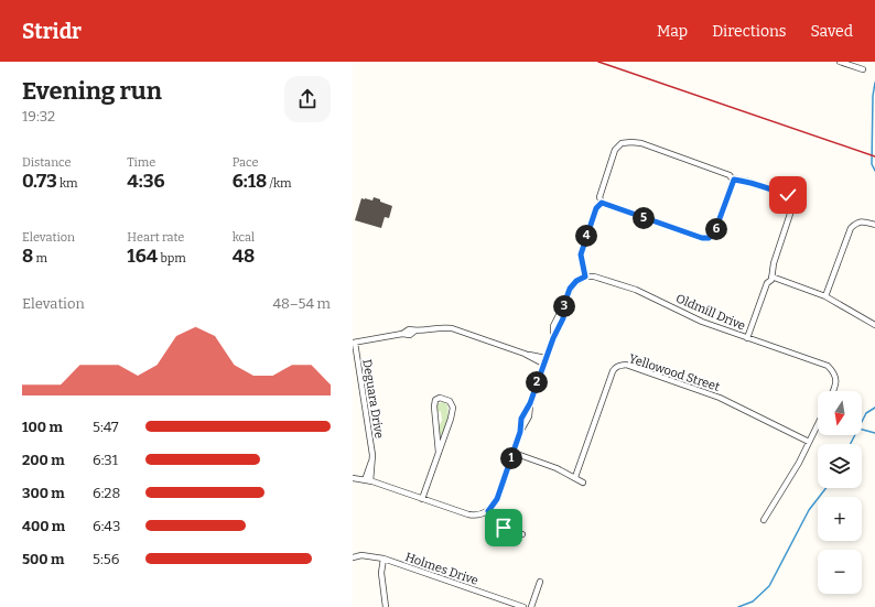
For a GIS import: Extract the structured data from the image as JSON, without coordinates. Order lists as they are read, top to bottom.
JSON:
{
  "streets": {
    "street": [
      "Oldmill Drive",
      "Yellowood Street",
      "Deguara Drive",
      "Holmes Drive"
    ]
  },
  "north": "bottom",
  "page": {
    "header": "Stridr",
    "nav": ["Map", "Directions", "Saved"],
    "heading": ["Evening run", "19:32"],
    "stats": [
      ["Distance", "0.73 km"],
      ["Time", "4:36"],
      ["Pace", "6:18 /km"],
      ["Elevation", "8 m"],
      ["Heart rate", "164 bpm"],
      ["kcal", "48"]
    ],
    "pins": [
      "5",
      "6",
      "4",
      "3",
      "2",
      "1"
    ],
    "chart": ["Elevation", "48–54 m"],
    "map_buttons": ["+", "−"],
    "list": [
      {
        "name": "100 m",
        "note": "5:47"
      },
      {
        "name": "200 m",
        "note": "6:31"
      },
      {
        "name": "300 m",
        "note": "6:28"
      },
      {
        "name": "400 m",
        "note": "6:43"
      },
      {
        "name": "500 m",
        "note": "5:56"
      }
    ]
  }
}
